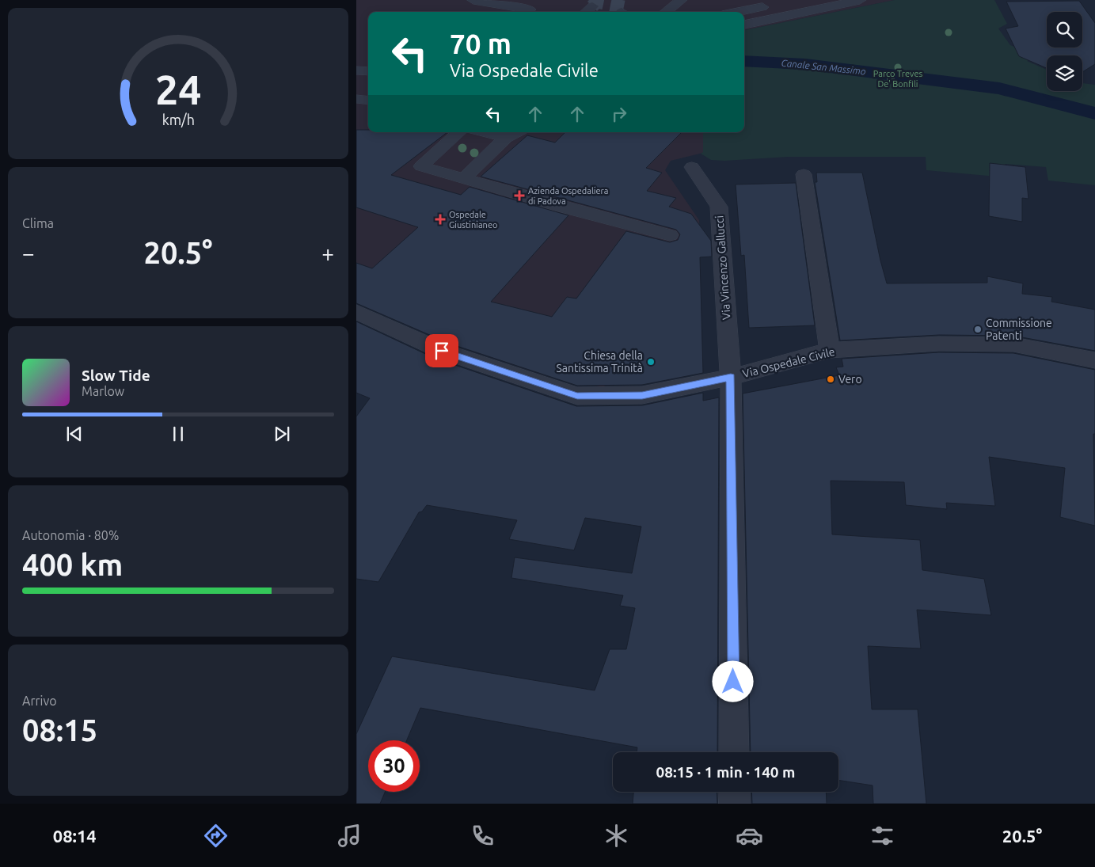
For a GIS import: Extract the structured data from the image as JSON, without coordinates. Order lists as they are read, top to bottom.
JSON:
{
  "streets": {
    "street": ["Via Vincenzo Gallucci", "Via Ospedale Civile"]
  },
  "crossings": [
    ["Via Vincenzo Gallucci", "Via Ospedale Civile"]
  ],
  "water": ["Canale San Massimo"],
  "parks": ["Parco Treves De' Bonfili"],
  "places": {
    "health": ["Azienda Ospedaliera di Padova", "Ospedale Giustinianeo"],
    "other": ["Commissione Patenti", "Chiesa della Santissima Trinità", "Vero"]
  },
  "page": {
    "turn": ["70 m", "Via Ospedale Civile"],
    "tile": [
      "Clima",
      ["Autonomia · 80%", "400 km"],
      ["Arrivo", "08:15"]
    ],
    "heat": ["−", "20.5°", "+"],
    "song": ["Slow Tide", "Marlow"],
    "limit": "30",
    "trip": "08:15 · 1 min · 140 m",
    "tabs": ["08:14", "20.5°"],
    "gauge": ["24", "km/h"]
  }
}
